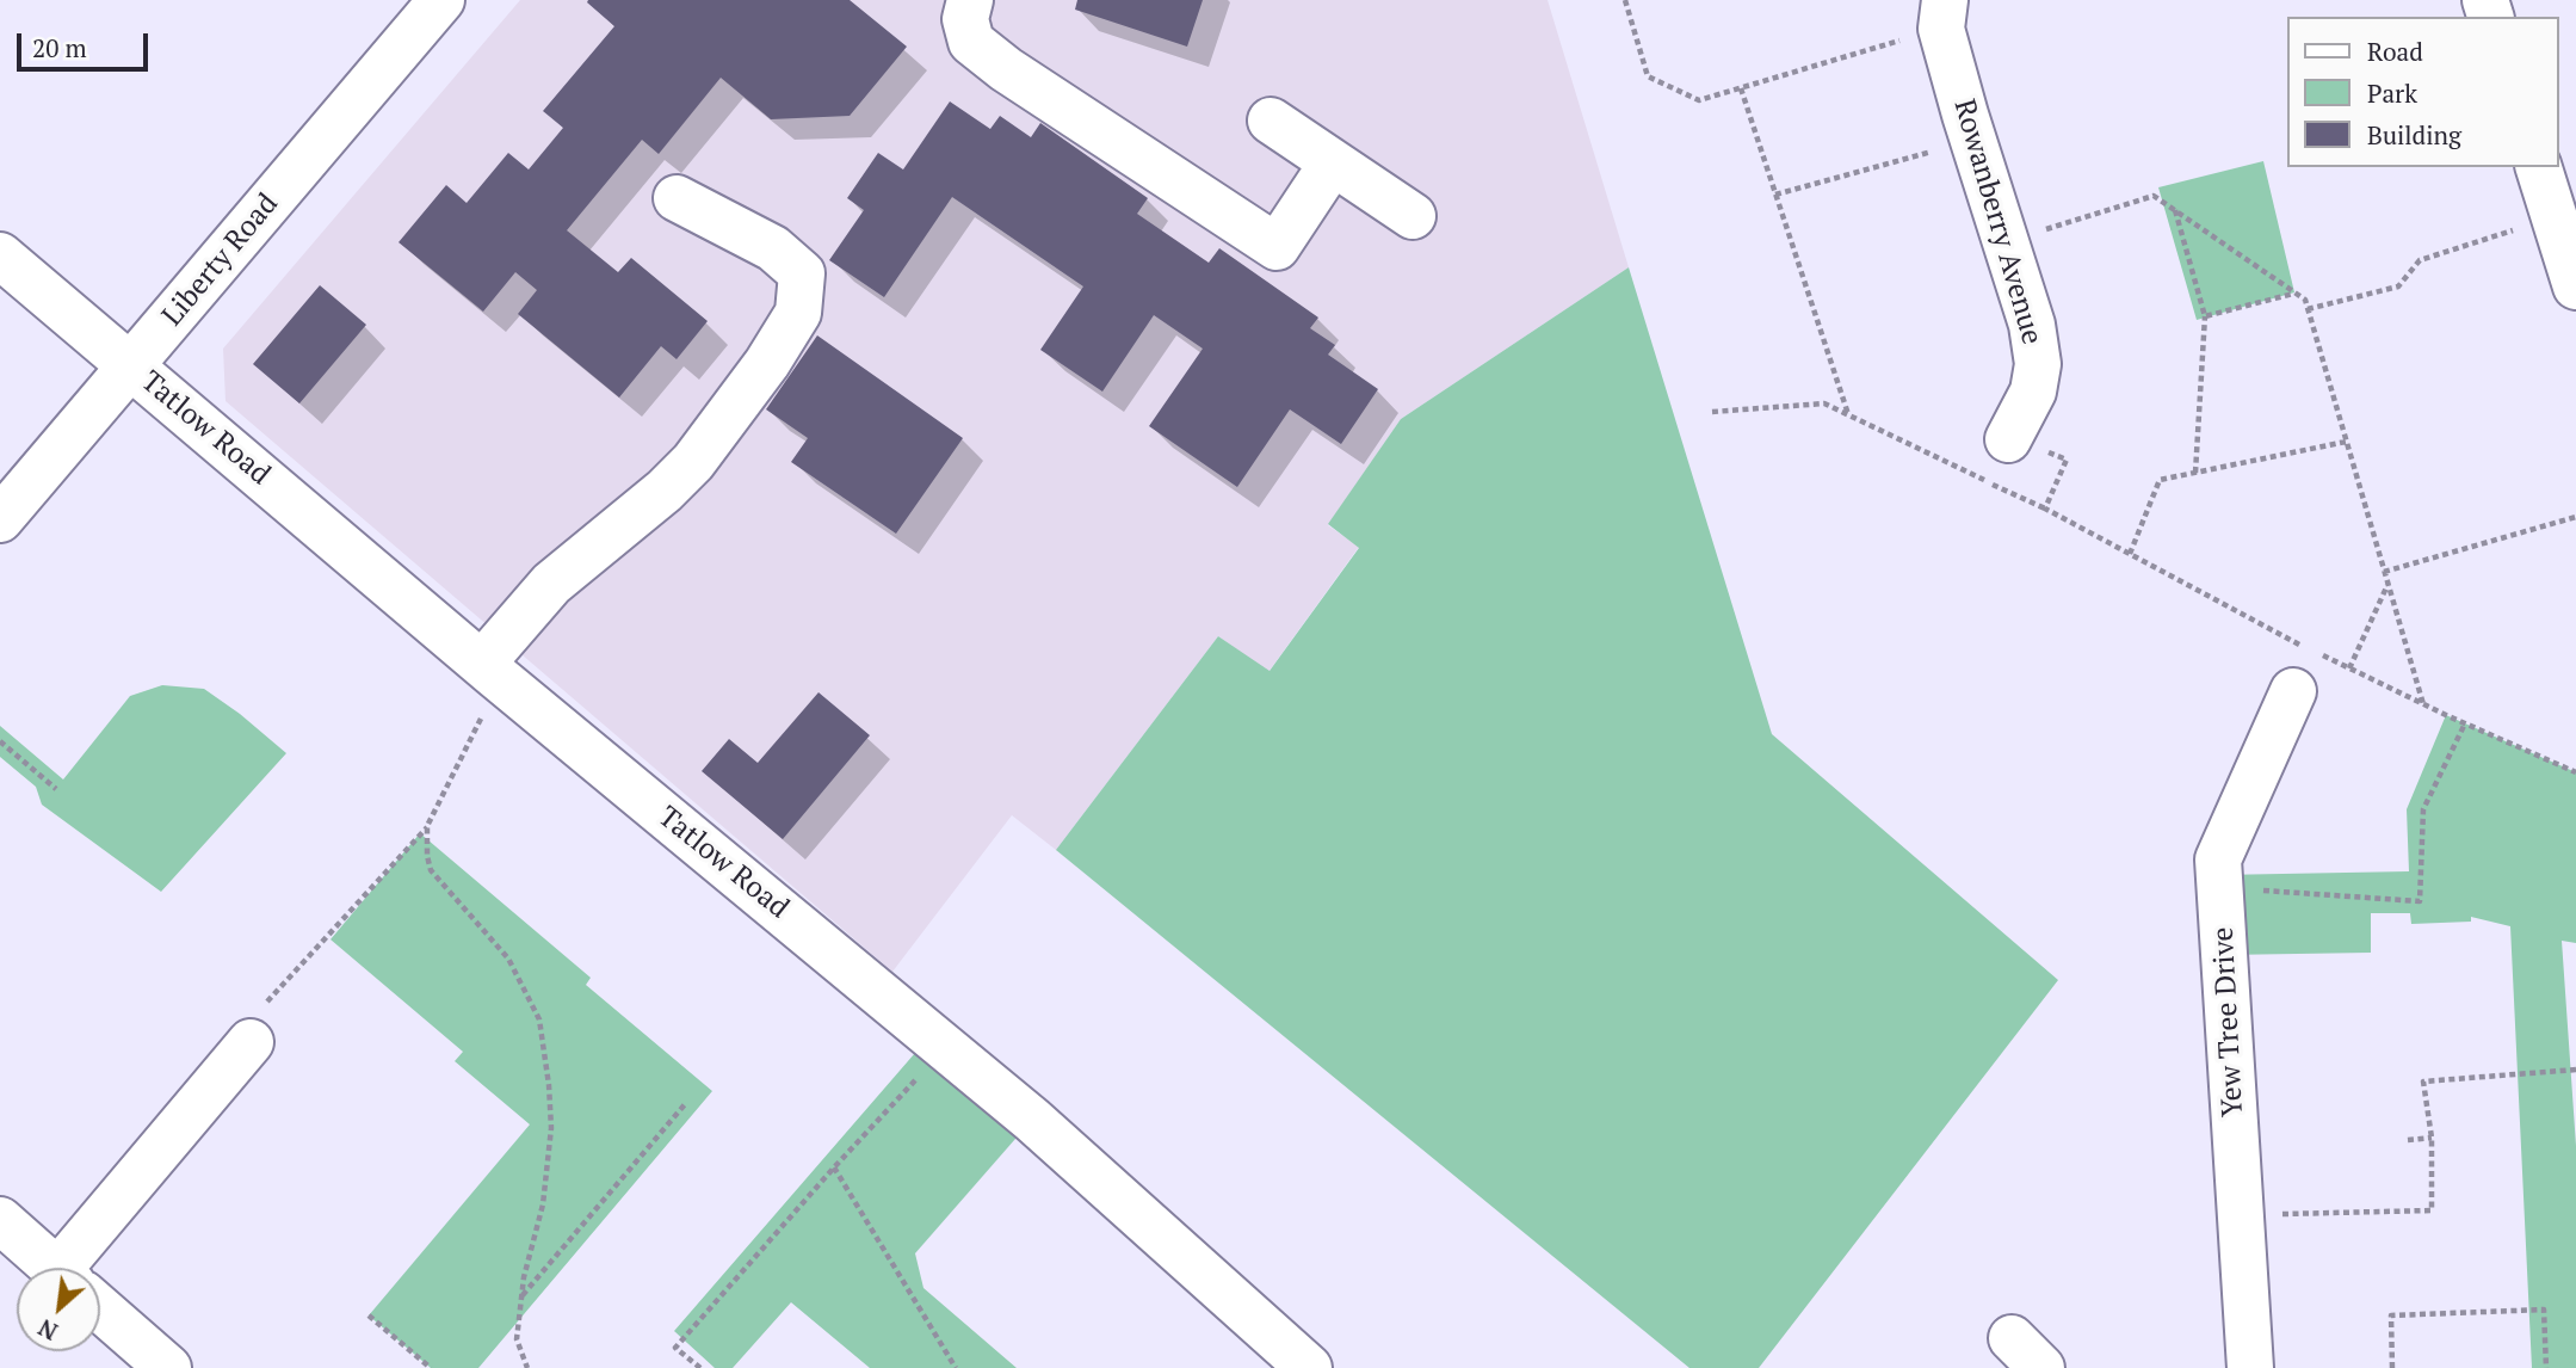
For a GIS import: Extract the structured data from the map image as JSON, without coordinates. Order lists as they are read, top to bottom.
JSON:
{
  "streets": {
    "street": [
      "Rowanberry Avenue",
      "Liberty Road",
      "Tatlow Road",
      "Yew Tree Drive"
    ]
  },
  "crossings": [
    ["Liberty Road", "Tatlow Road"]
  ],
  "legend": ["Road", "Park", "Building"],
  "scale_bar": "20 m",
  "north": "bottom left"
}
